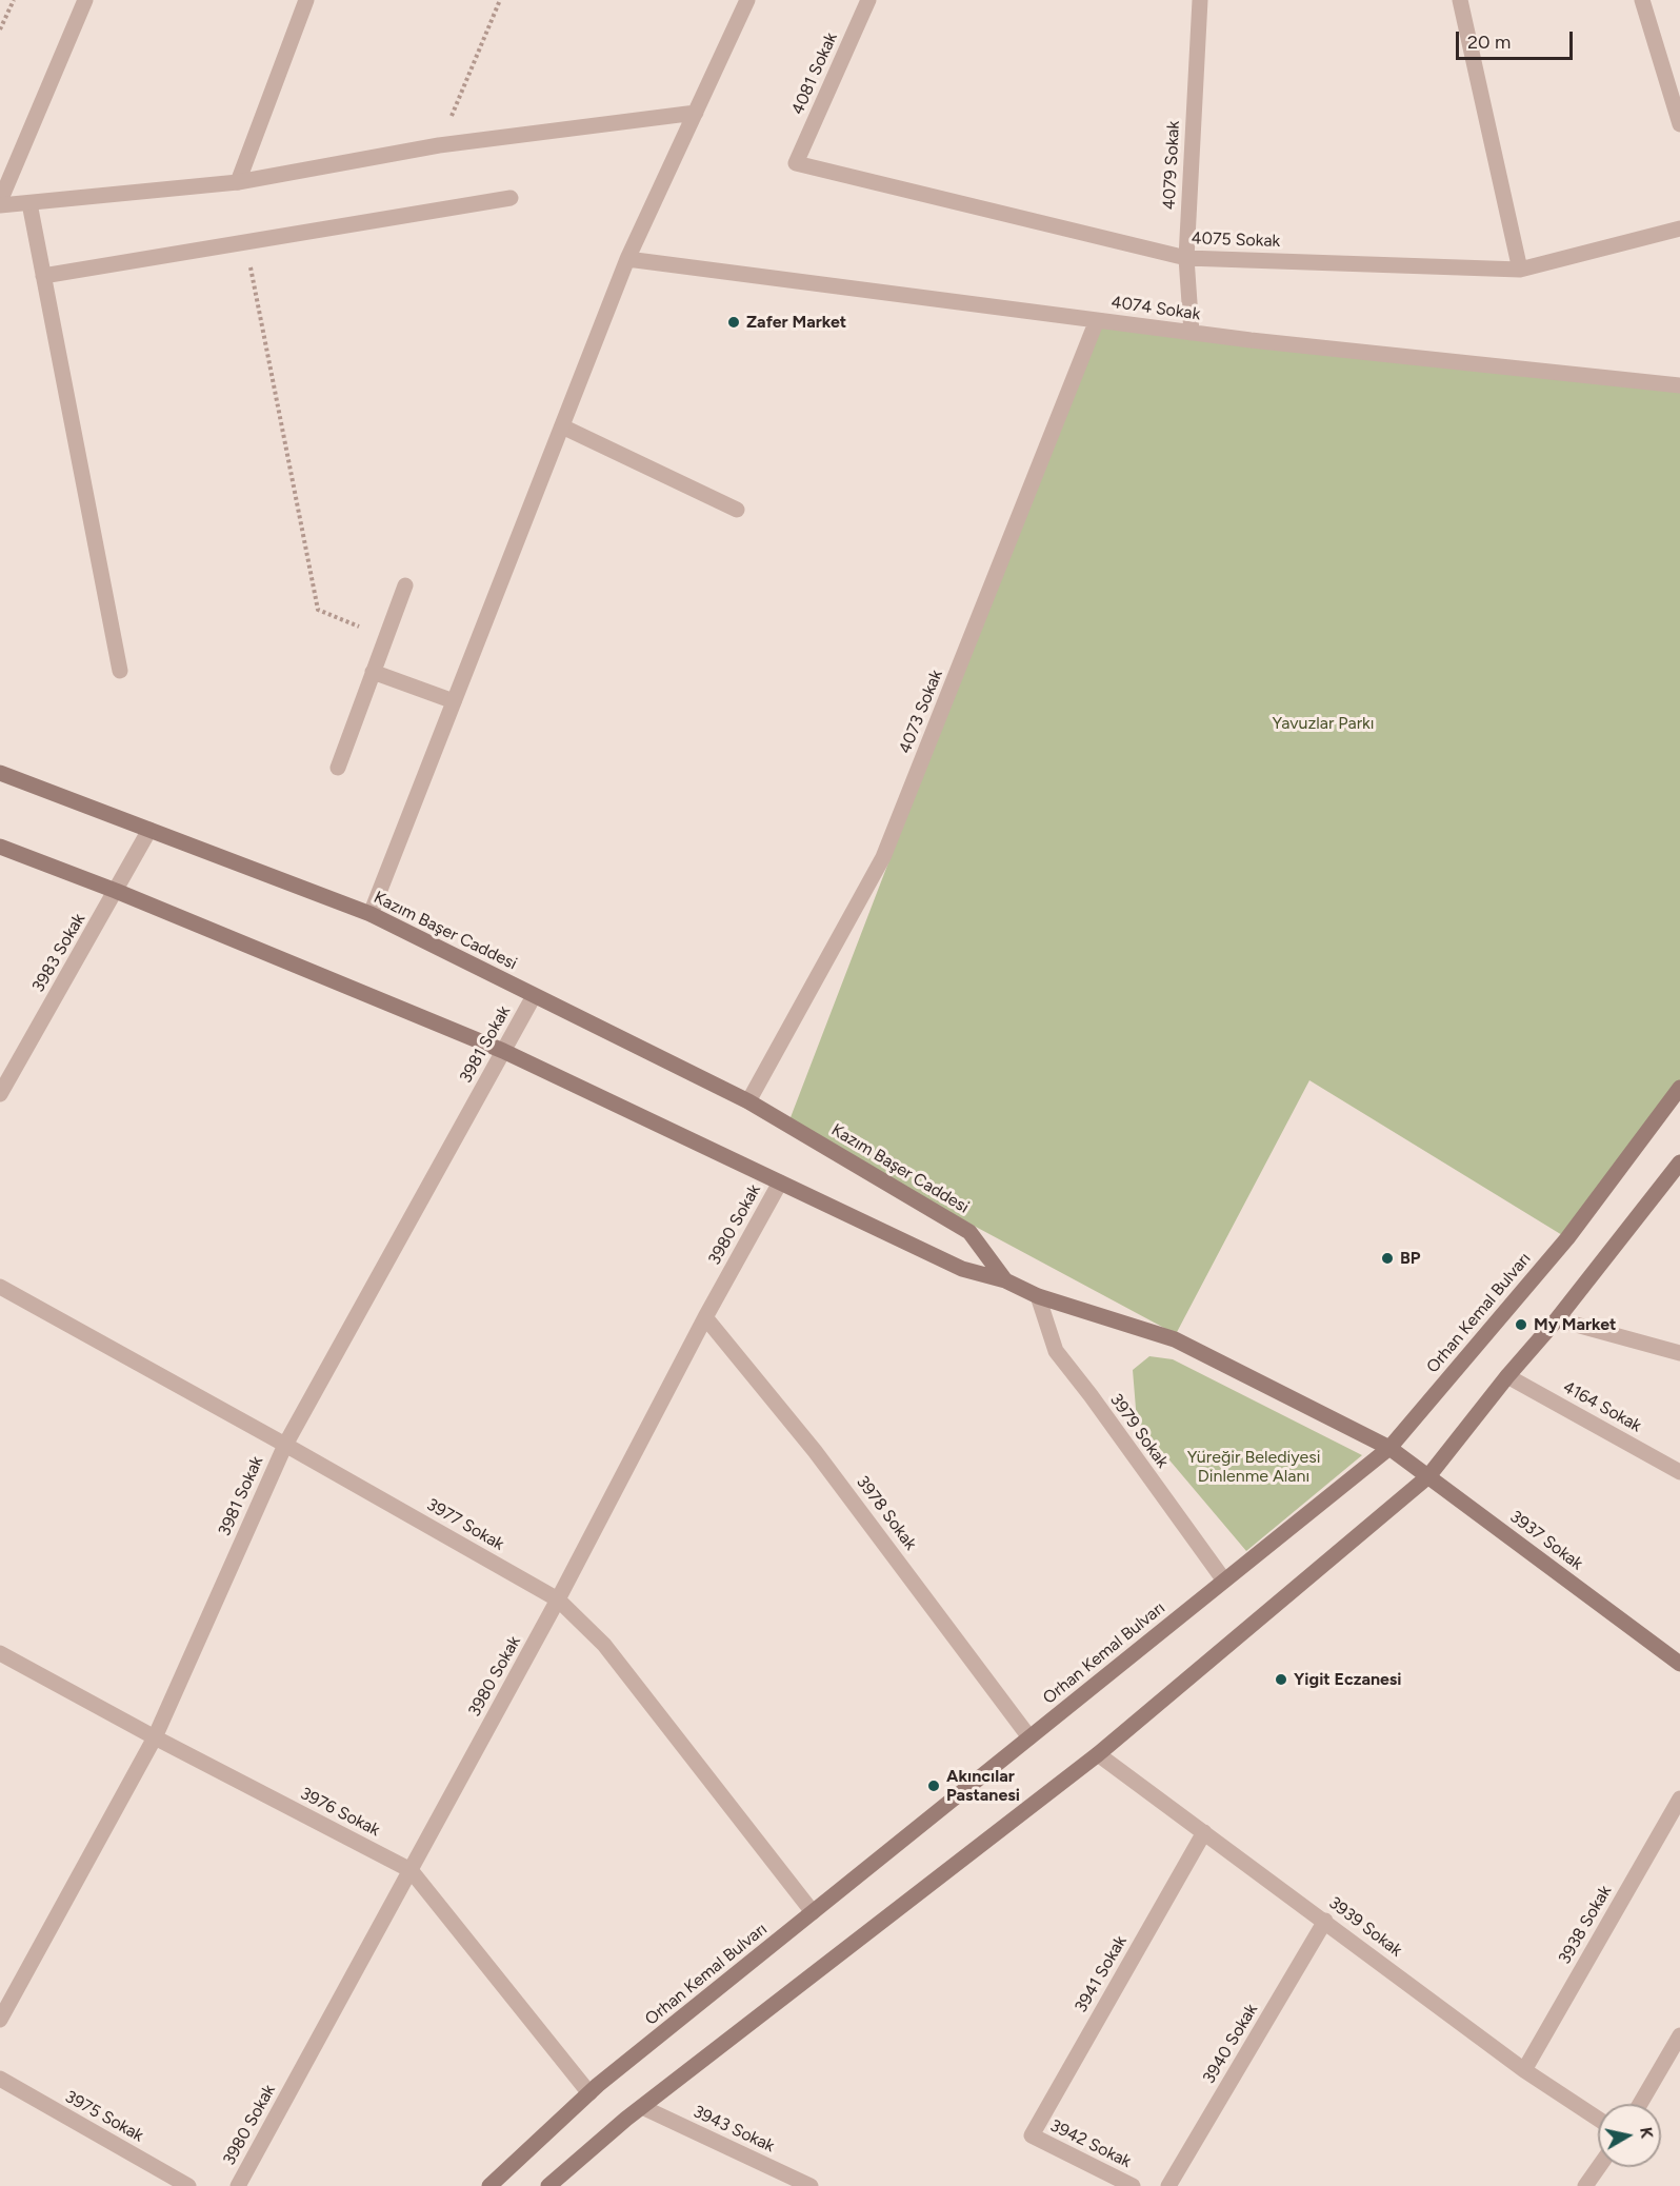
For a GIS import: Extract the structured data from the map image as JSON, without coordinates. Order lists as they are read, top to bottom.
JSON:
{
  "streets": {
    "main road": ["Kazım Başer Caddesi", "Orhan Kemal Bulvarı", "3937 Sokak"],
    "street": [
      "4081 Sokak",
      "4079 Sokak",
      "4075 Sokak",
      "4074 Sokak",
      "4073 Sokak",
      "3983 Sokak",
      "3981 Sokak",
      "3980 Sokak",
      "4164 Sokak",
      "3979 Sokak",
      "3978 Sokak",
      "3977 Sokak",
      "3976 Sokak",
      "3938 Sokak",
      "3939 Sokak",
      "3941 Sokak",
      "3940 Sokak",
      "3975 Sokak",
      "3943 Sokak",
      "3942 Sokak"
    ]
  },
  "crossings": [
    ["4081 Sokak", "4075 Sokak"],
    ["4079 Sokak", "4075 Sokak"],
    ["4079 Sokak", "4074 Sokak"],
    ["4074 Sokak", "4073 Sokak"],
    ["4073 Sokak", "Kazım Başer Caddesi"],
    ["Kazım Başer Caddesi", "3983 Sokak"],
    ["Kazım Başer Caddesi", "3981 Sokak"],
    ["3981 Sokak", "3977 Sokak"],
    ["3981 Sokak", "3976 Sokak"],
    ["3980 Sokak", "3978 Sokak"],
    ["3980 Sokak", "3977 Sokak"],
    ["3980 Sokak", "3976 Sokak"],
    ["Orhan Kemal Bulvarı", "3979 Sokak"],
    ["Orhan Kemal Bulvarı", "3978 Sokak"],
    ["Orhan Kemal Bulvarı", "3977 Sokak"],
    ["Orhan Kemal Bulvarı", "3937 Sokak"],
    ["Orhan Kemal Bulvarı", "3976 Sokak"],
    ["3938 Sokak", "3939 Sokak"],
    ["3939 Sokak", "3941 Sokak"],
    ["3939 Sokak", "3940 Sokak"],
    ["3941 Sokak", "3942 Sokak"]
  ],
  "parks": ["Yavuzlar Parkı", "Yüreğir Belediyesi Dinlenme Alanı"],
  "places": [
    "Zafer Market",
    "BP",
    "My Market",
    "Yigit Eczanesi",
    "Akıncılar Pastanesi"
  ],
  "scale_bar": "20 m",
  "north": "right"
}
